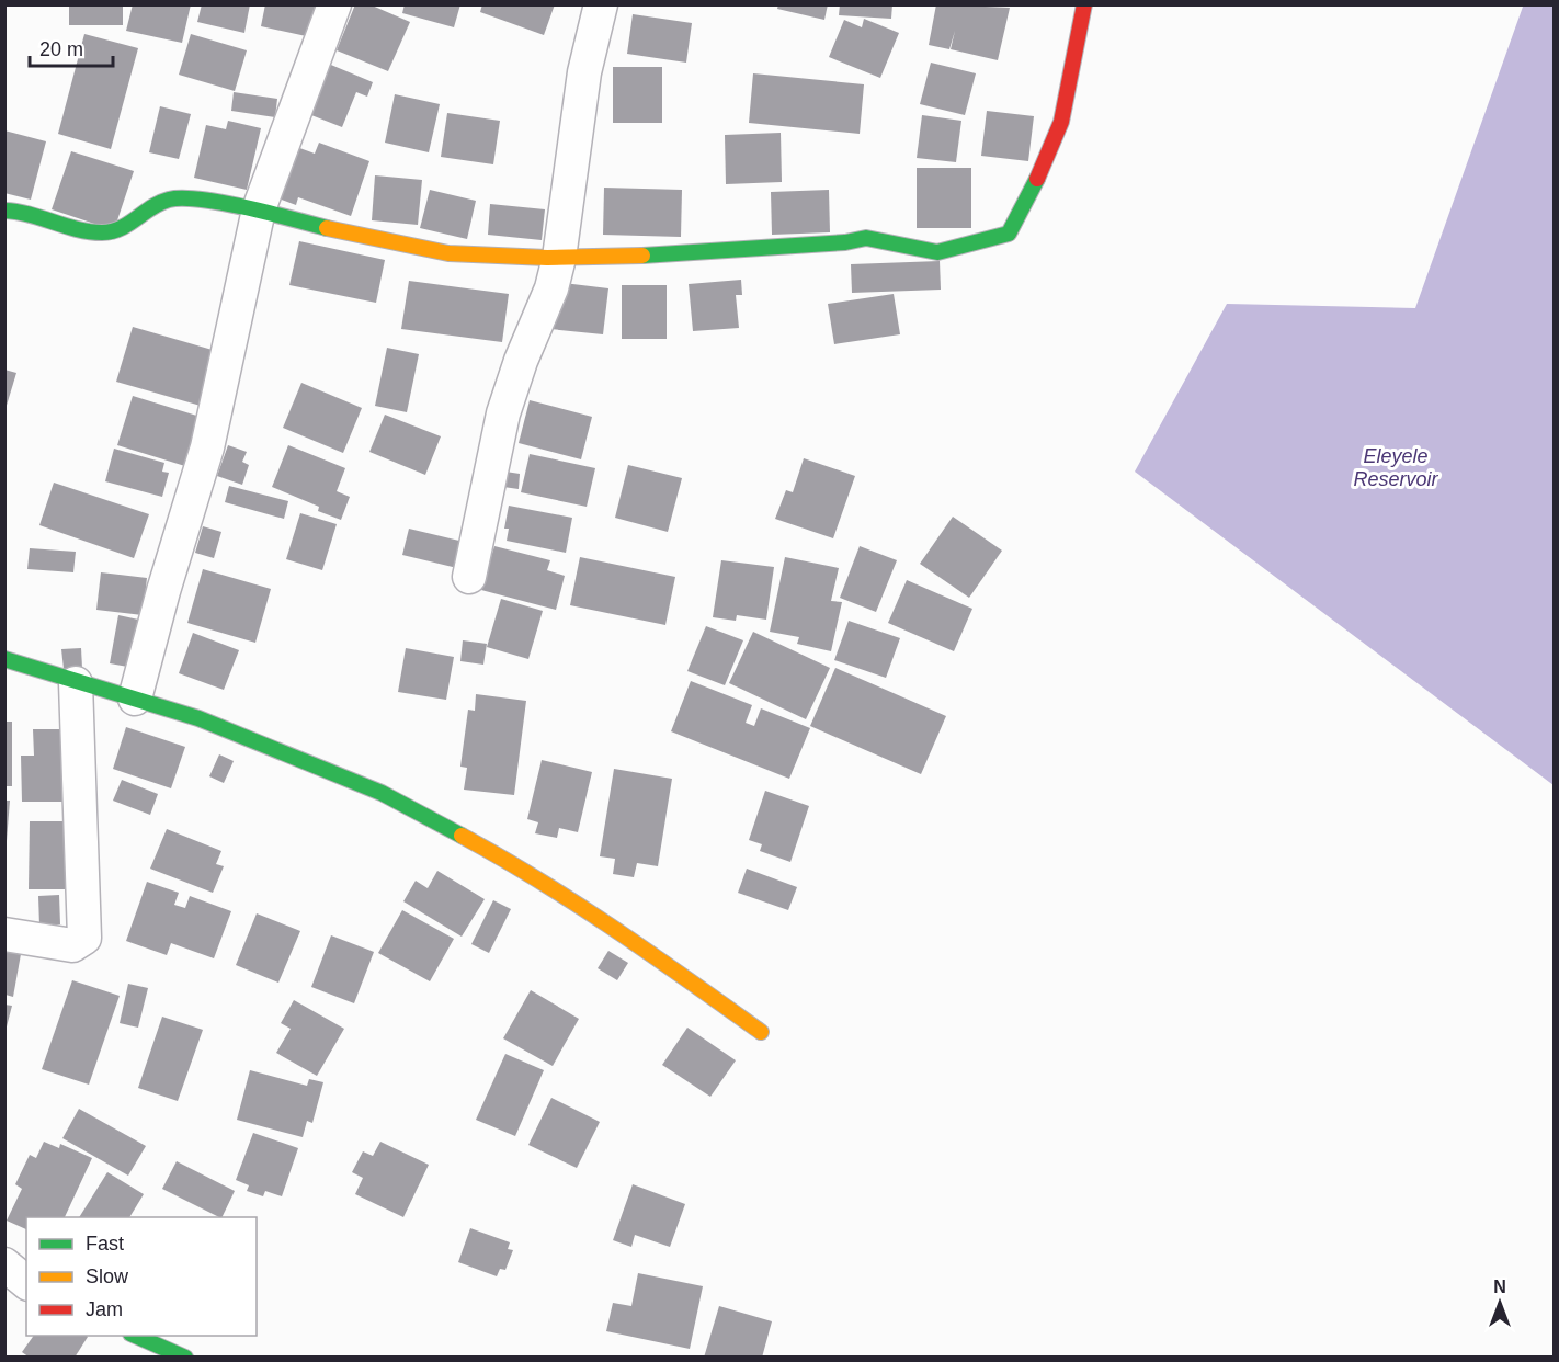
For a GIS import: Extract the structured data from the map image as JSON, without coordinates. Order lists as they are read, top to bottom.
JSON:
{
  "water": ["Eleyele Reservoir"],
  "legend": ["Fast", "Slow", "Jam"],
  "scale_bar": "20 m",
  "north": "top"
}
